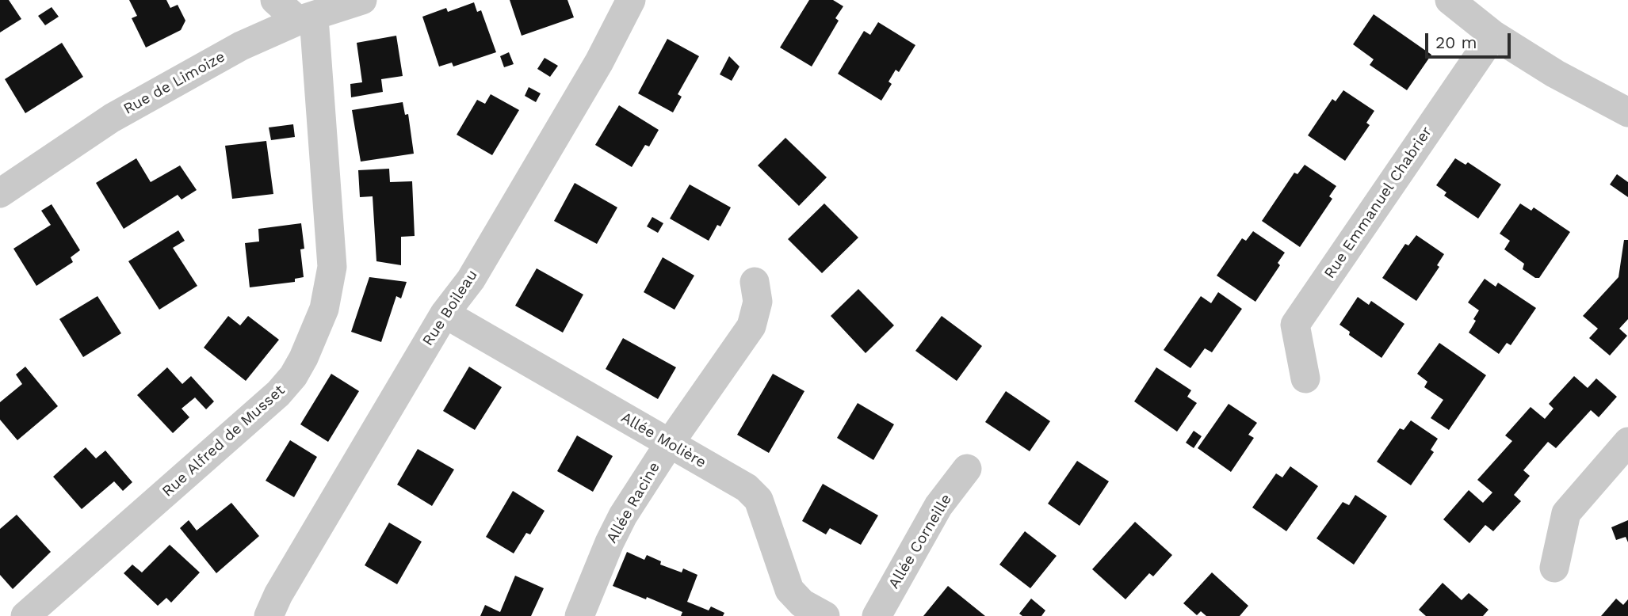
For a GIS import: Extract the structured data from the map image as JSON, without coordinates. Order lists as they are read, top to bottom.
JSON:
{
  "streets": {
    "street": [
      "Rue de Limoize",
      "Rue Emmanuel Chabrier",
      "Rue Boileau",
      "Allée Molière",
      "Rue Alfred de Musset",
      "Allée Racine",
      "Allée Corneille"
    ]
  },
  "crossings": [
    ["Rue de Limoize", "Rue Alfred de Musset"],
    ["Rue Boileau", "Allée Molière"],
    ["Allée Molière", "Allée Racine"]
  ],
  "scale_bar": "20 m"
}
